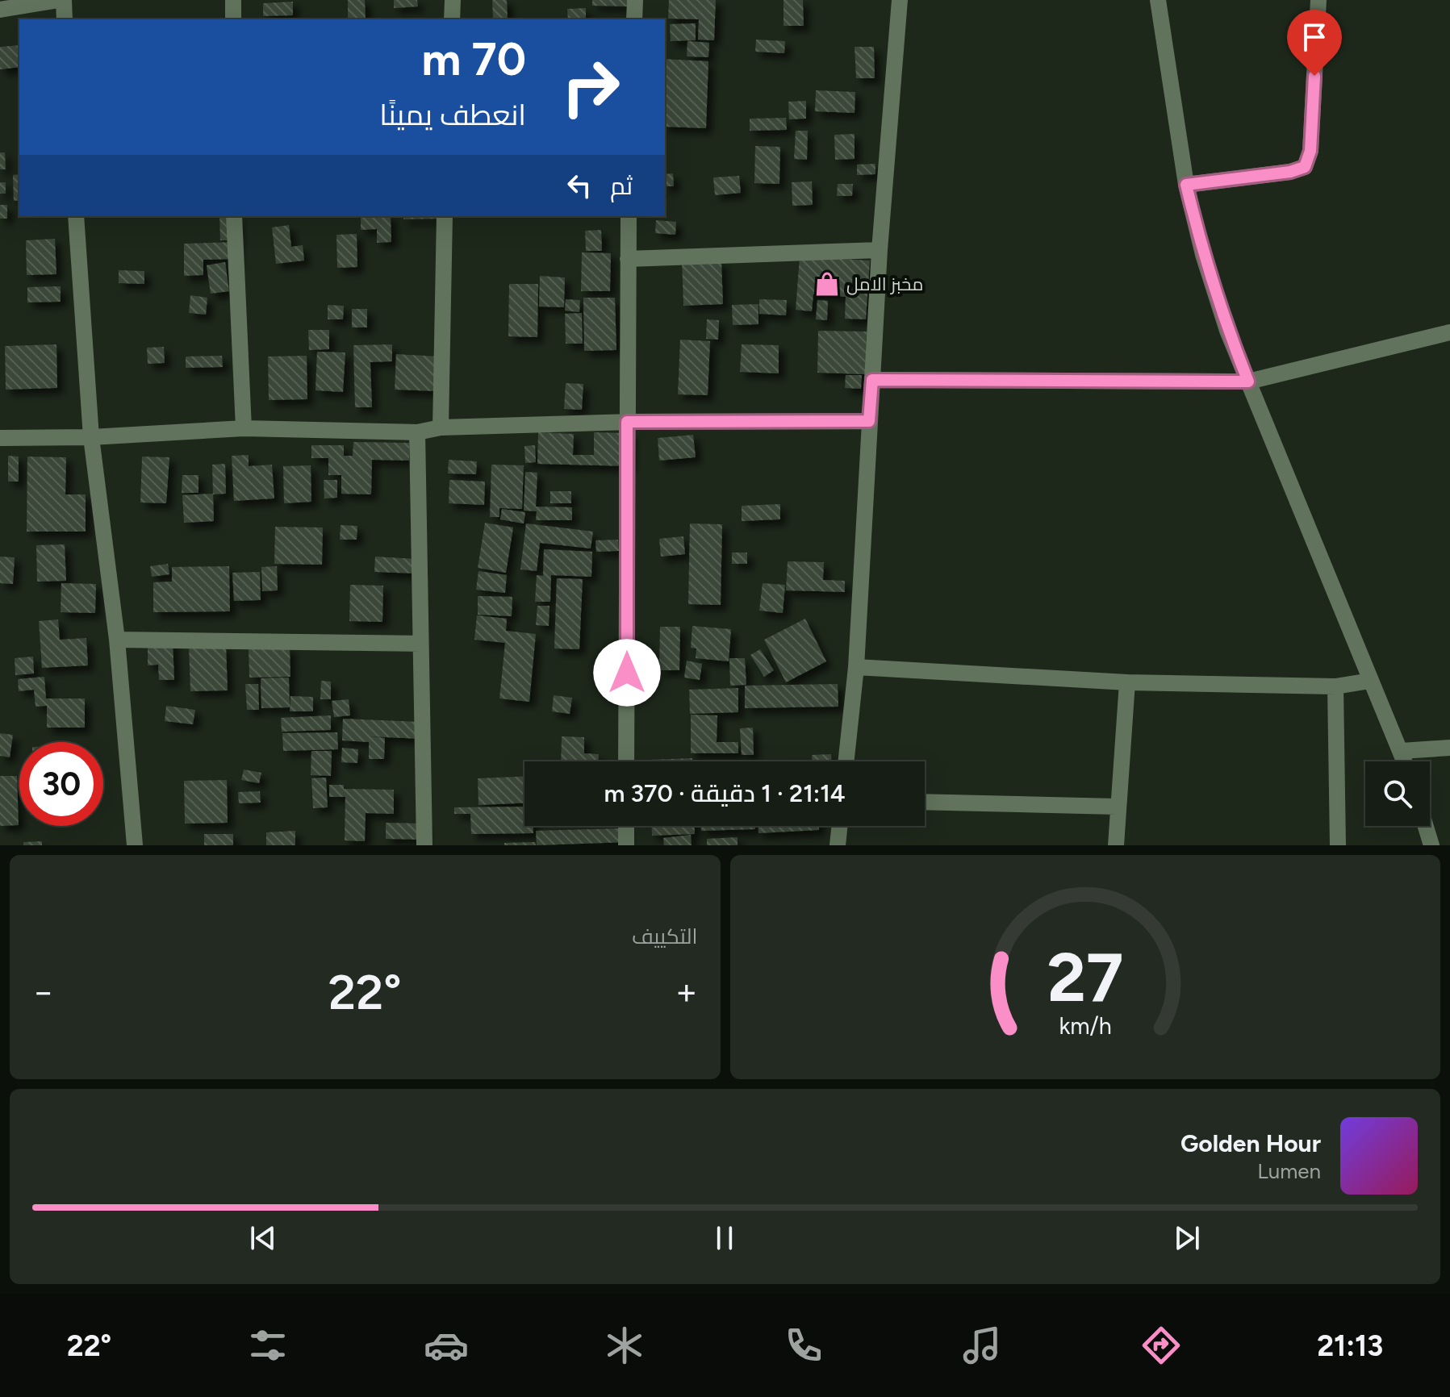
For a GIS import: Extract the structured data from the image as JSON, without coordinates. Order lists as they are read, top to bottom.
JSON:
{
  "places": {
    "shop": ["مخبز الامل"]
  },
  "page": {
    "turn": ["70 m", "انعطف يمينًا"],
    "then": "ثم",
    "limit": "30",
    "trip": "21:14 · 1 دقيقة · 370 m",
    "tile": "التكييف",
    "heat": ["−", "22°", "+"],
    "song": ["Golden Hour", "Lumen"],
    "tabs": ["21:13", "22°"],
    "gauge": ["27", "km/h"]
  }
}
